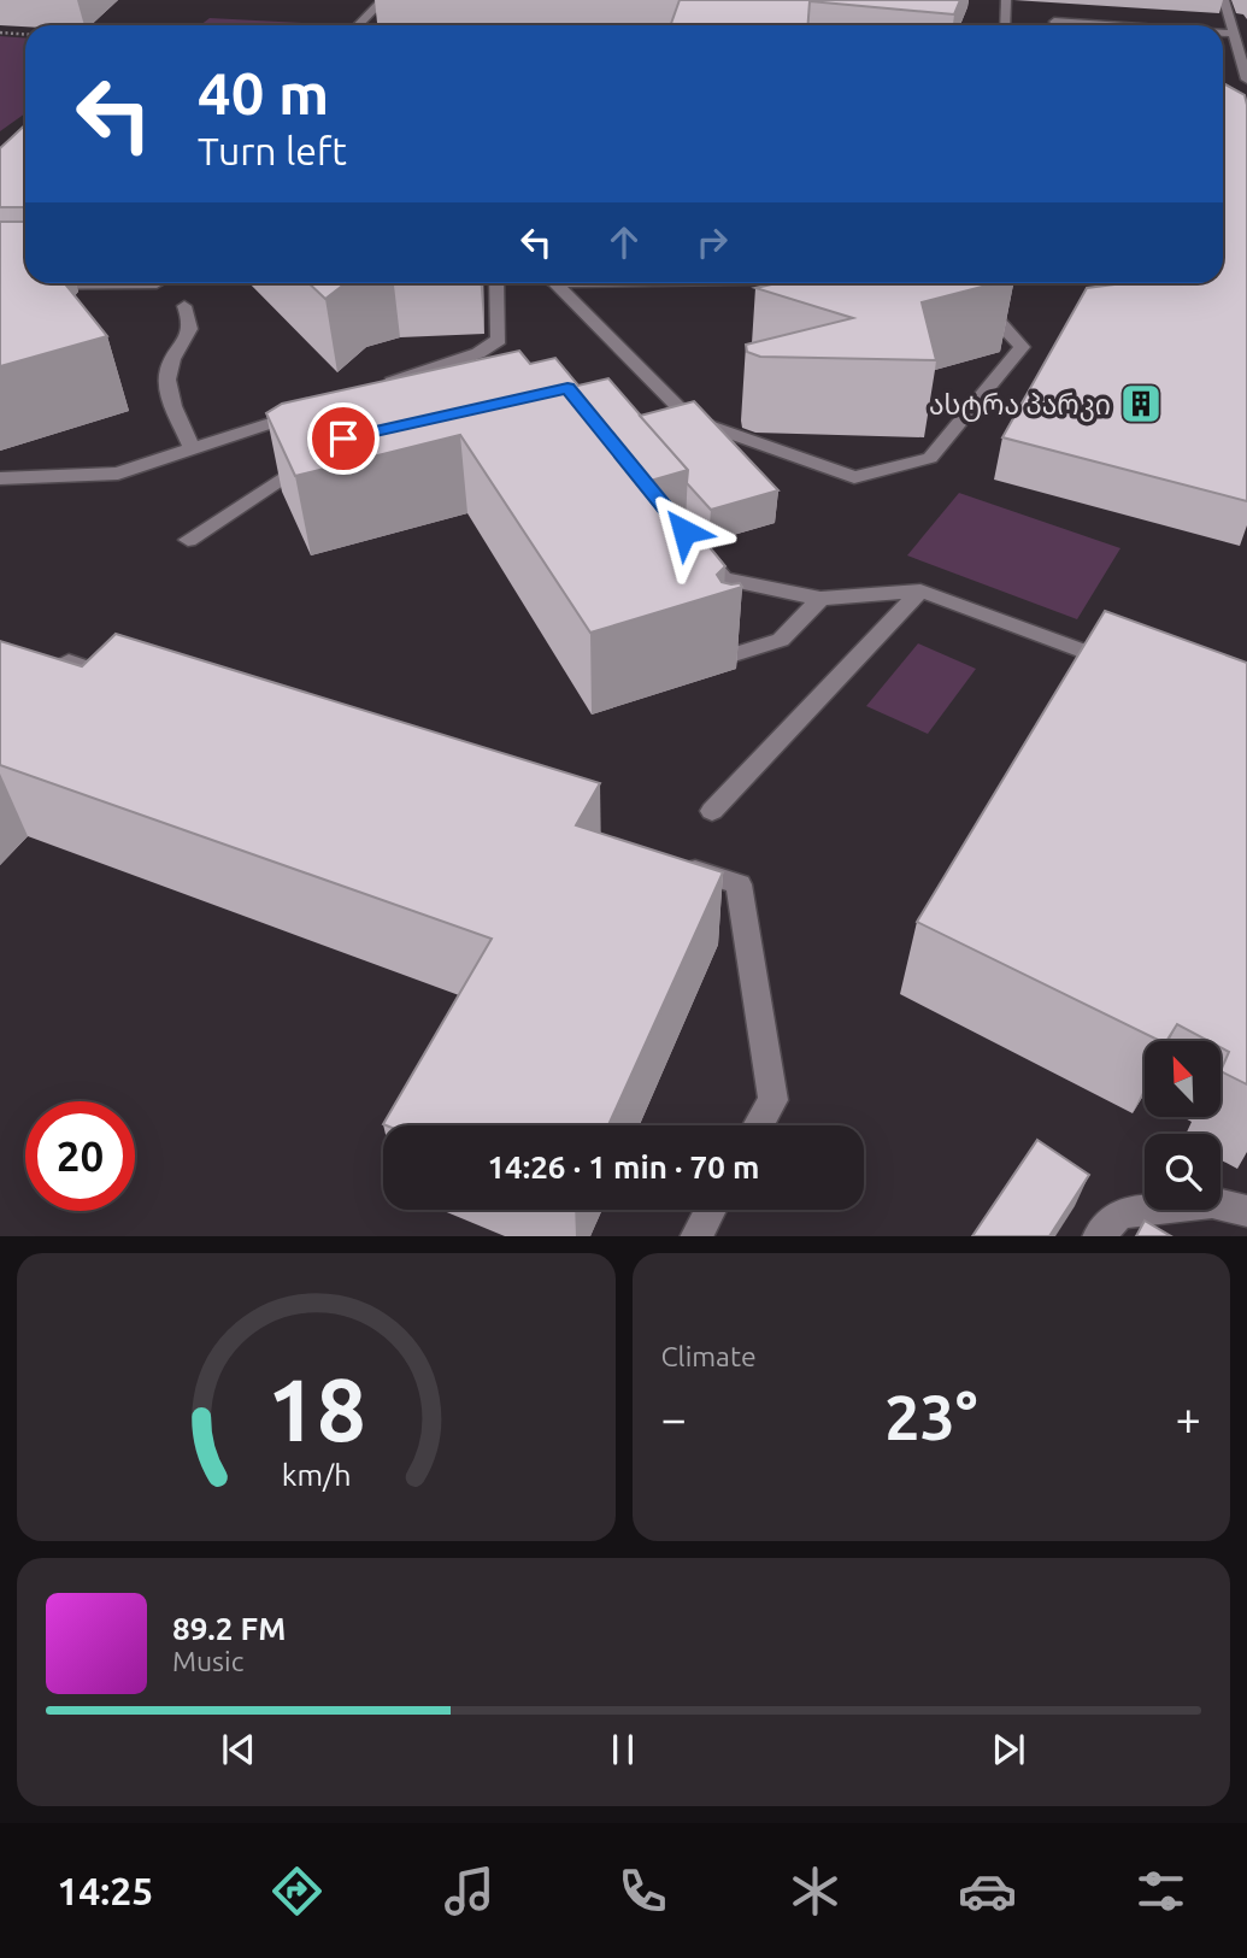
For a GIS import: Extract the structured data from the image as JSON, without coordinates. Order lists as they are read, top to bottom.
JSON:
{
  "places": {
    "building": ["ასტრა პარკი"]
  },
  "north": "top left",
  "page": {
    "turn": ["40 m", "Turn left"],
    "limit": "20",
    "trip": "14:26 · 1 min · 70 m",
    "tile": "Climate",
    "heat": ["−", "23°", "+"],
    "song": ["89.2 FM", "Music"],
    "tabs": "14:25",
    "gauge": ["18", "km/h"]
  }
}
